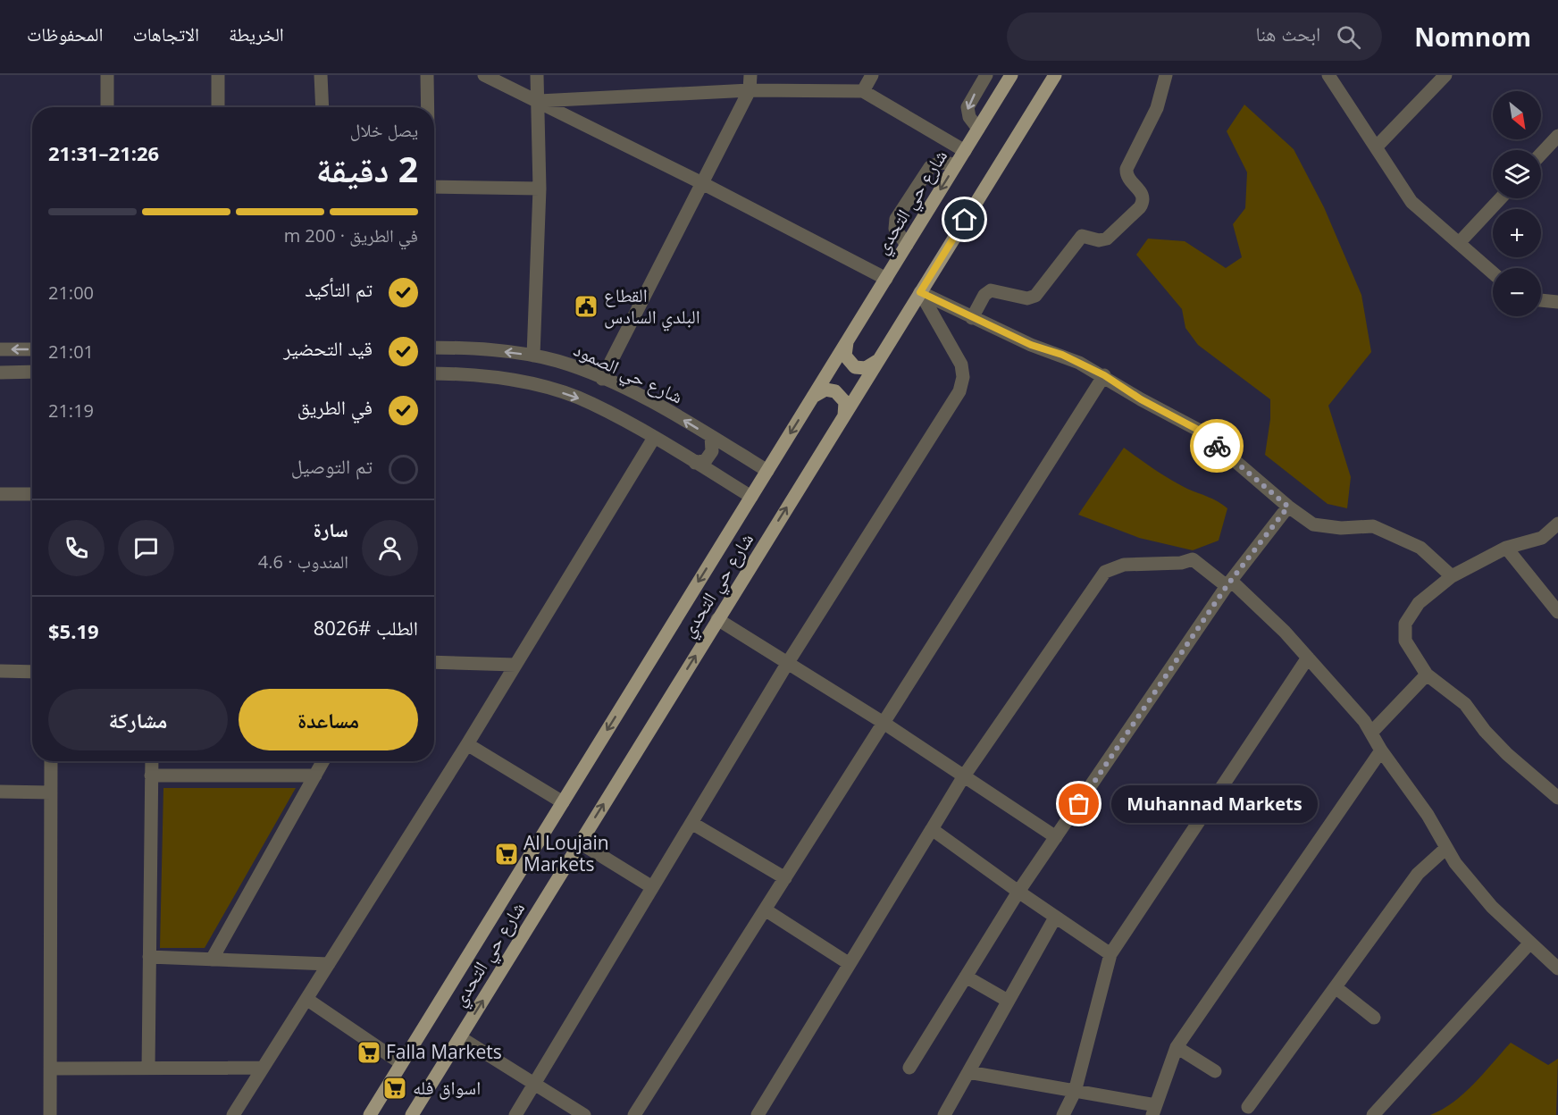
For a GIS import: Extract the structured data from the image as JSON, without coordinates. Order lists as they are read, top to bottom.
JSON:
{
  "streets": {
    "main road": ["شارع حي التحدي"],
    "street": ["شارع حي الصمود"]
  },
  "crossings": [
    ["شارع حي التحدي", "شارع حي الصمود"]
  ],
  "places": {
    "public building": ["القطاع البلدي السادس"],
    "other": ["Muhannad Markets"],
    "supermarket": ["Al Loujain Markets", "Falla Markets", "اسواق فله"]
  },
  "north": "bottom right",
  "page": {
    "header": "Nomnom",
    "search": "ابحث هنا",
    "nav": ["الخريطة", "الاتجاهات", "المحفوظات"],
    "map_buttons": ["+", "−"],
    "heading": ["2 دقيقة", "يصل خلال", "21:26–21:31"],
    "panel": [
      "سارة",
      "المندوب · 4.6",
      "الطلب #8026",
      "$5.19"
    ],
    "bar": "في الطريق · 200 m",
    "list": [
      ["تم التأكيد", "21:00"],
      ["قيد التحضير", "21:01"],
      ["في الطريق", "21:19"],
      "تم التوصيل"
    ],
    "buttons": ["مساعدة", "مشاركة"],
    "bubble": "Muhannad Markets"
  }
}
